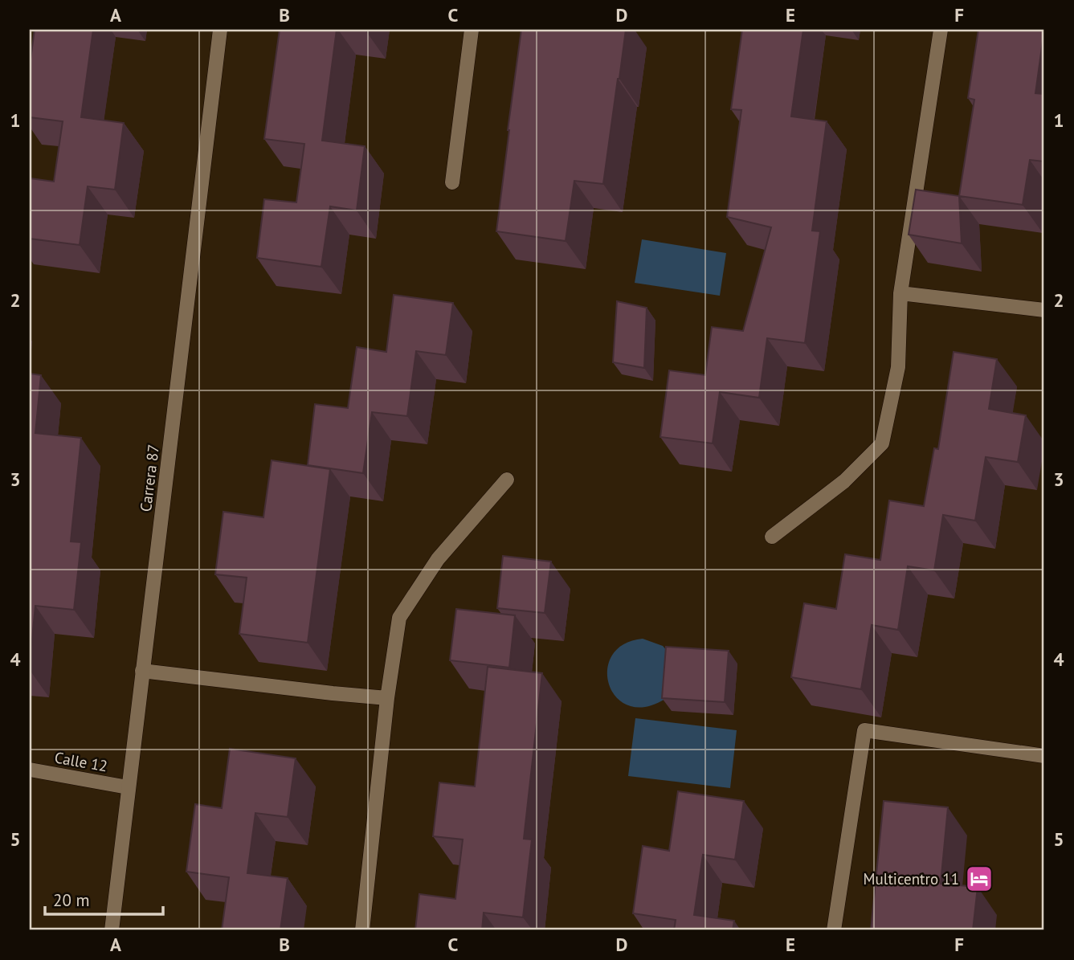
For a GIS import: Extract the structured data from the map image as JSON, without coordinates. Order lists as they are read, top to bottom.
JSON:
{
  "streets": {
    "street": ["Carrera 87", "Calle 12"]
  },
  "crossings": [
    ["Carrera 87", "Calle 12"]
  ],
  "places": {
    "hotel": ["Multicentro 11"]
  },
  "scale_bar": "20 m",
  "grid": {
    "columns": [
      "A",
      "B",
      "C",
      "D",
      "E",
      "F"
    ],
    "rows": [
      "1",
      "2",
      "3",
      "4",
      "5"
    ]
  }
}
